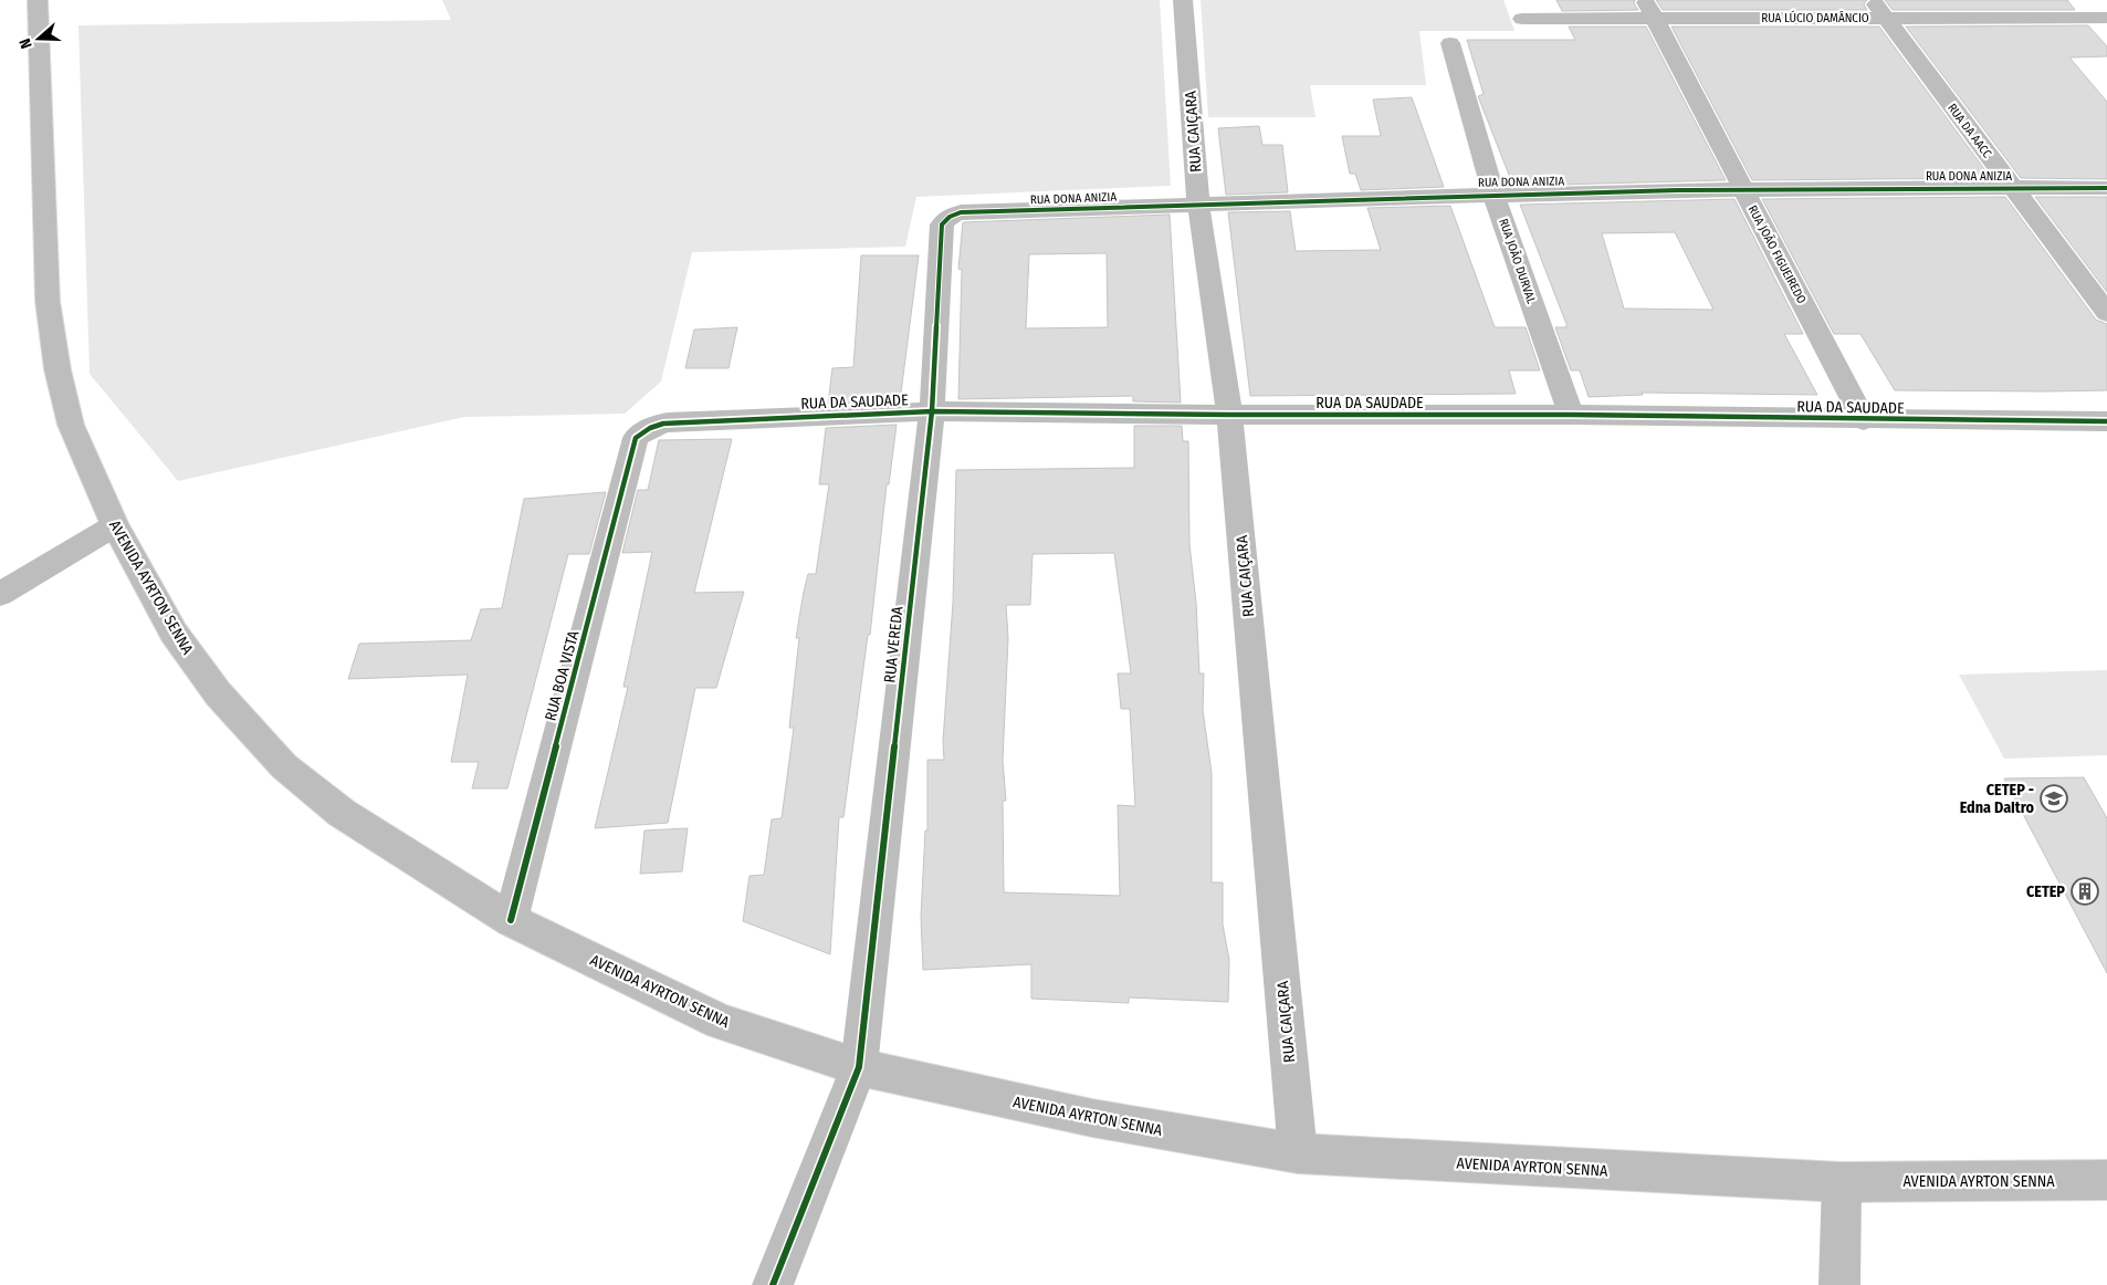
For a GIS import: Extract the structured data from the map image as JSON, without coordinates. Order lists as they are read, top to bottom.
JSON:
{
  "streets": {
    "street": [
      "RUA LÚCIO DAMÂNCIO",
      "RUA DA AACC",
      "RUA CAIÇARA",
      "RUA DONA ANIZIA",
      "RUA JOÃO FIGUEIREDO",
      "RUA JOÃO DURVAL",
      "RUA DA SAUDADE",
      "AVENIDA AYRTON SENNA",
      "RUA VEREDA",
      "RUA BOA VISTA"
    ]
  },
  "crossings": [
    ["RUA LÚCIO DAMÂNCIO", "RUA DA AACC"],
    ["RUA LÚCIO DAMÂNCIO", "RUA JOÃO FIGUEIREDO"],
    ["RUA DA AACC", "RUA DONA ANIZIA"],
    ["RUA CAIÇARA", "RUA DONA ANIZIA"],
    ["RUA CAIÇARA", "RUA DA SAUDADE"],
    ["RUA CAIÇARA", "AVENIDA AYRTON SENNA"],
    ["RUA DONA ANIZIA", "RUA JOÃO FIGUEIREDO"],
    ["RUA DONA ANIZIA", "RUA JOÃO DURVAL"],
    ["RUA DONA ANIZIA", "RUA VEREDA"],
    ["RUA JOÃO FIGUEIREDO", "RUA DA SAUDADE"],
    ["RUA JOÃO DURVAL", "RUA DA SAUDADE"],
    ["RUA DA SAUDADE", "RUA VEREDA"],
    ["RUA DA SAUDADE", "RUA BOA VISTA"],
    ["AVENIDA AYRTON SENNA", "RUA VEREDA"],
    ["AVENIDA AYRTON SENNA", "RUA BOA VISTA"]
  ],
  "places": {
    "school or university": ["CETEP - Edna DaItro"],
    "building": ["CETEP"]
  },
  "north": "left"
}
